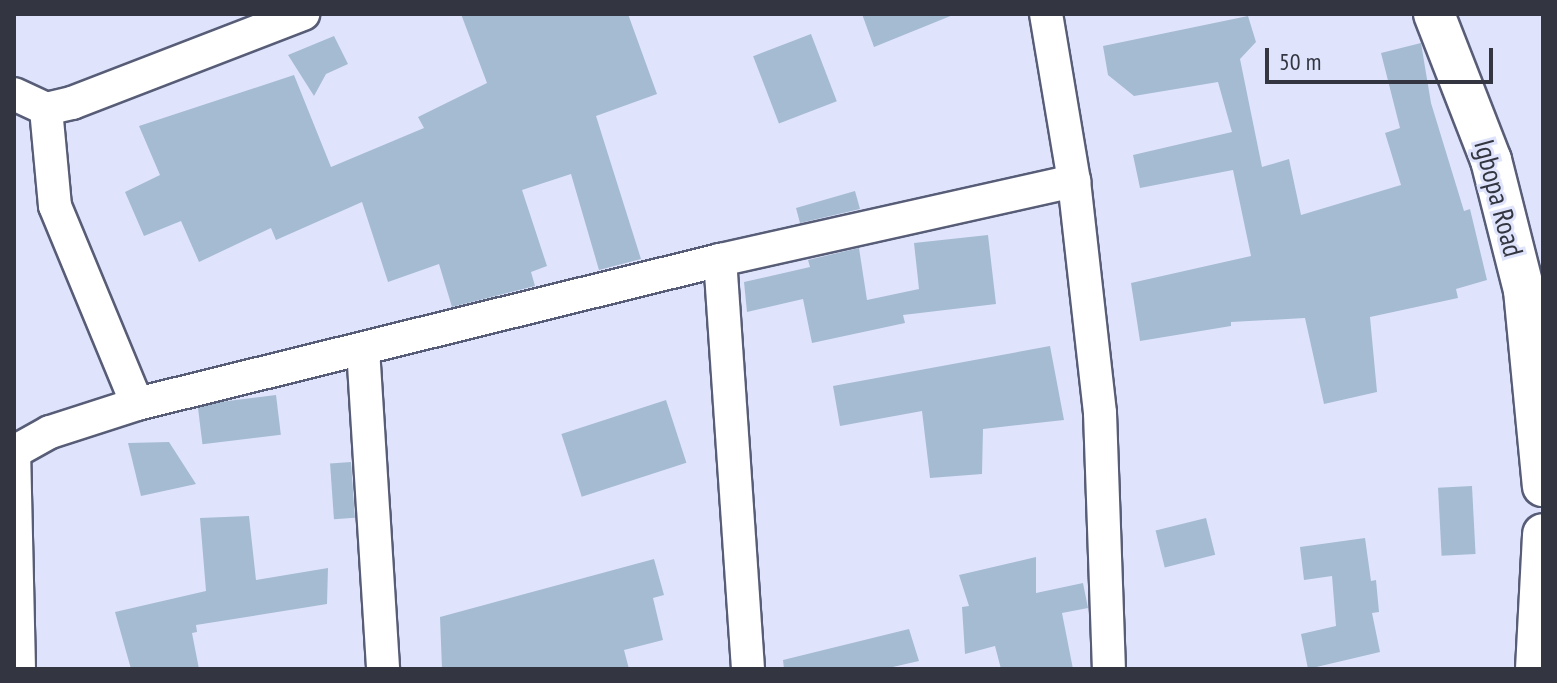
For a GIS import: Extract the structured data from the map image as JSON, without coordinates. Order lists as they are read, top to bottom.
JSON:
{
  "streets": {
    "street": ["Igbopa Road"]
  },
  "scale_bar": "50 m"
}
